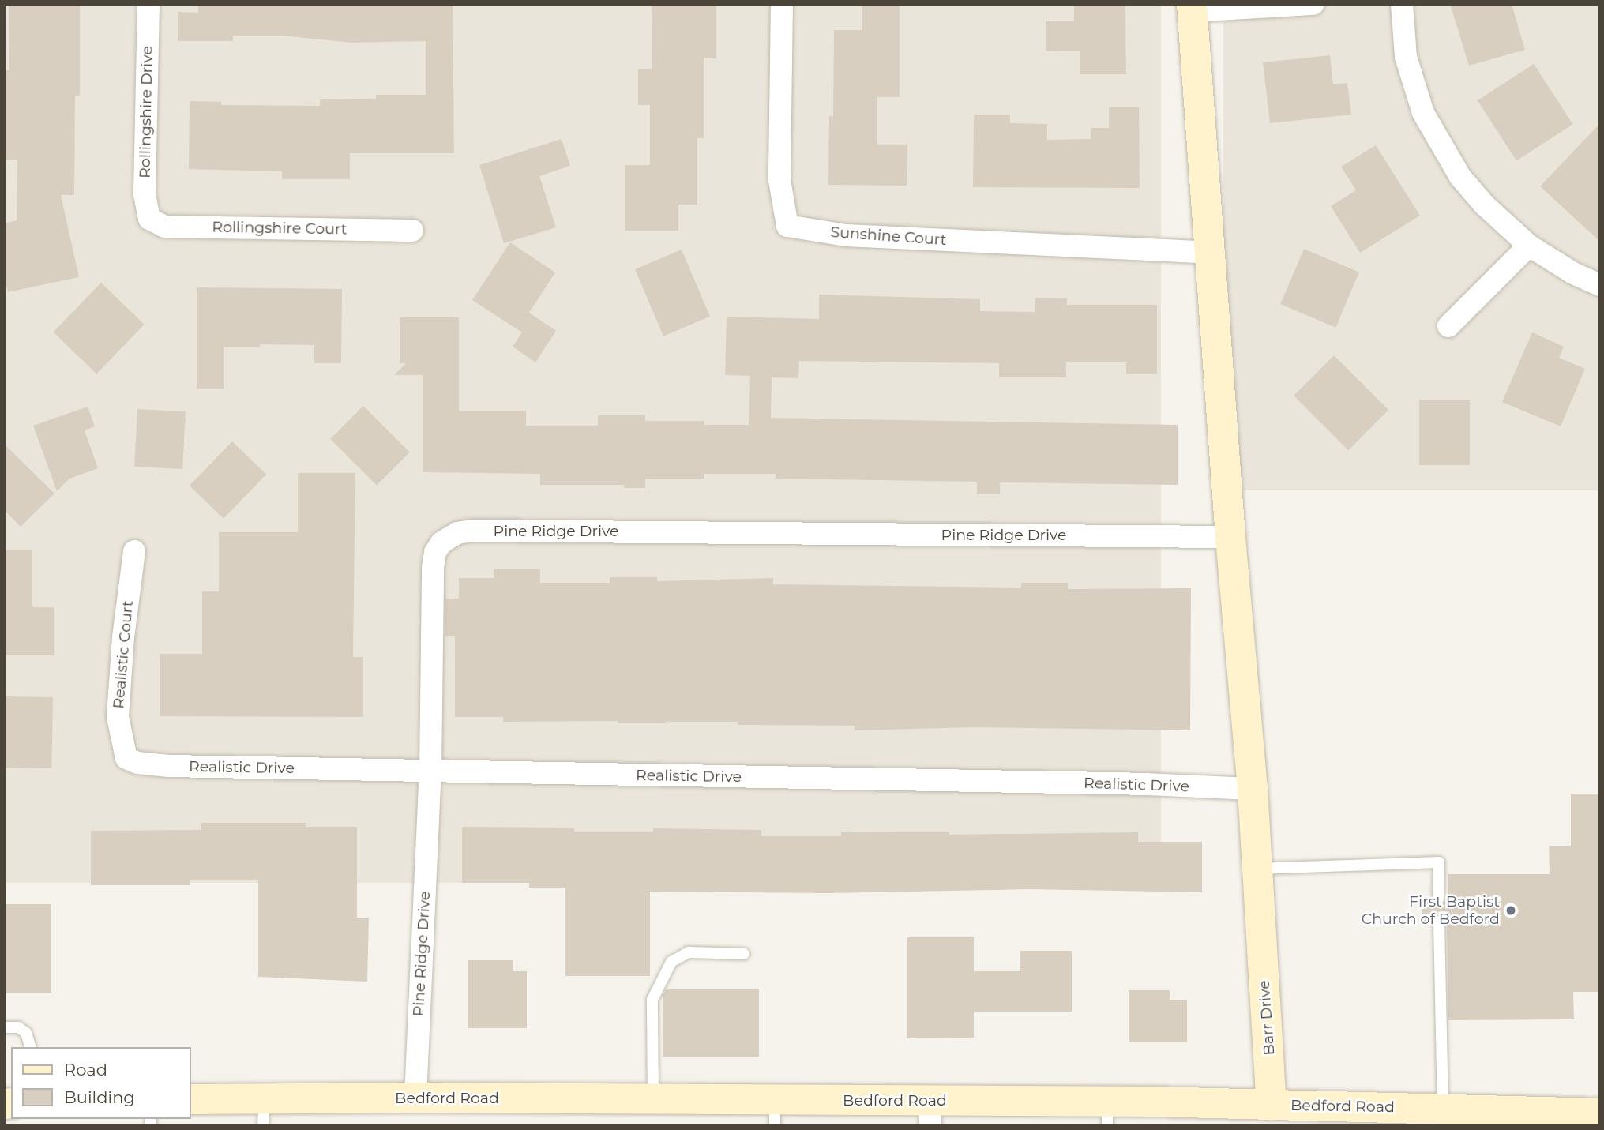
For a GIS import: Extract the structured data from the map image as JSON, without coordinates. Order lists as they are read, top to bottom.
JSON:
{
  "streets": {
    "main road": ["Barr Drive", "Bedford Road"],
    "street": [
      "Rollingshire Drive",
      "Rollingshire Court",
      "Sunshine Court",
      "Pine Ridge Drive",
      "Realistic Court",
      "Realistic Drive"
    ]
  },
  "crossings": [
    ["Rollingshire Drive", "Rollingshire Court"],
    ["Sunshine Court", "Barr Drive"],
    ["Pine Ridge Drive", "Realistic Drive"],
    ["Pine Ridge Drive", "Barr Drive"],
    ["Pine Ridge Drive", "Bedford Road"],
    ["Realistic Court", "Realistic Drive"],
    ["Realistic Drive", "Barr Drive"],
    ["Barr Drive", "Bedford Road"]
  ],
  "places": ["First Baptist Church of Bedford"],
  "legend": ["Road", "Building"]
}
